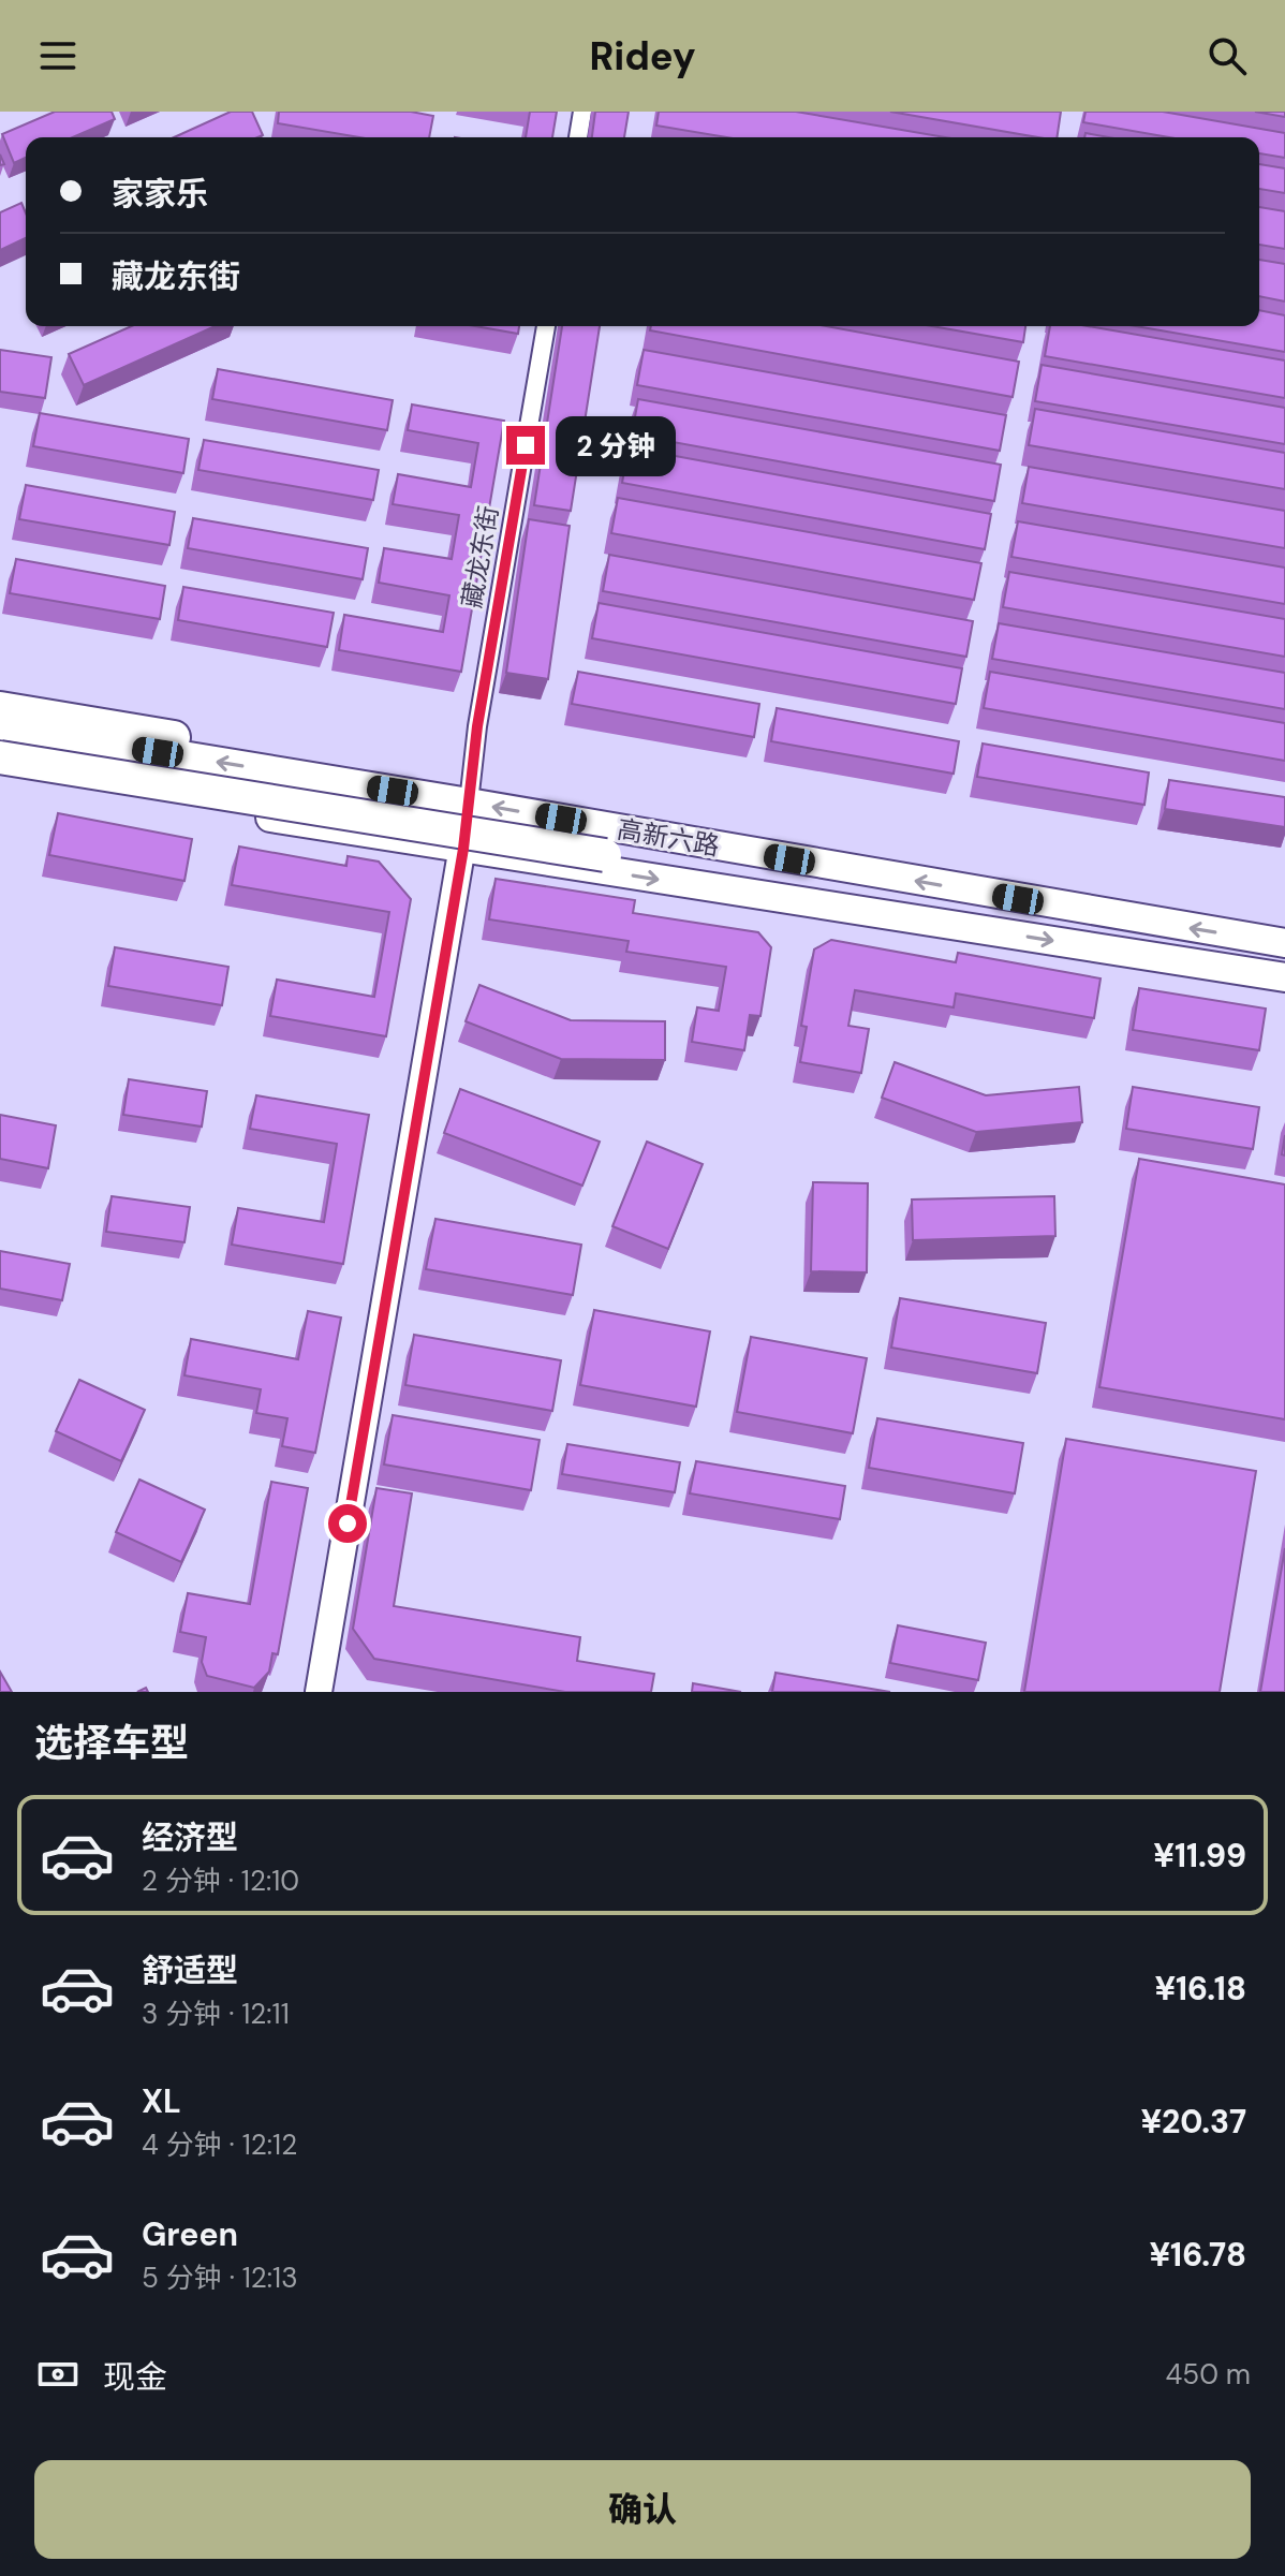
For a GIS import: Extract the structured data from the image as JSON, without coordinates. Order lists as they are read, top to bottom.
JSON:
{
  "streets": {
    "main road": ["高新六路"],
    "street": ["藏龙东街"]
  },
  "crossings": [
    ["藏龙东街", "高新六路"]
  ],
  "page": {
    "header": "Ridey",
    "banner": ["家家乐", "藏龙东街"],
    "bubble": "2 分钟",
    "heading": "选择车型",
    "list": [
      {
        "name": "经济型",
        "note": "2 分钟 · 12:10",
        "value": "¥11.99"
      },
      {
        "name": "舒适型",
        "note": "3 分钟 · 12:11",
        "value": "¥16.18"
      },
      {
        "name": "XL",
        "note": "4 分钟 · 12:12",
        "value": "¥20.37"
      },
      {
        "name": "Green",
        "note": "5 分钟 · 12:13",
        "value": "¥16.78"
      }
    ],
    "pay": ["现金", "450 m"],
    "buttons": "确认"
  }
}
